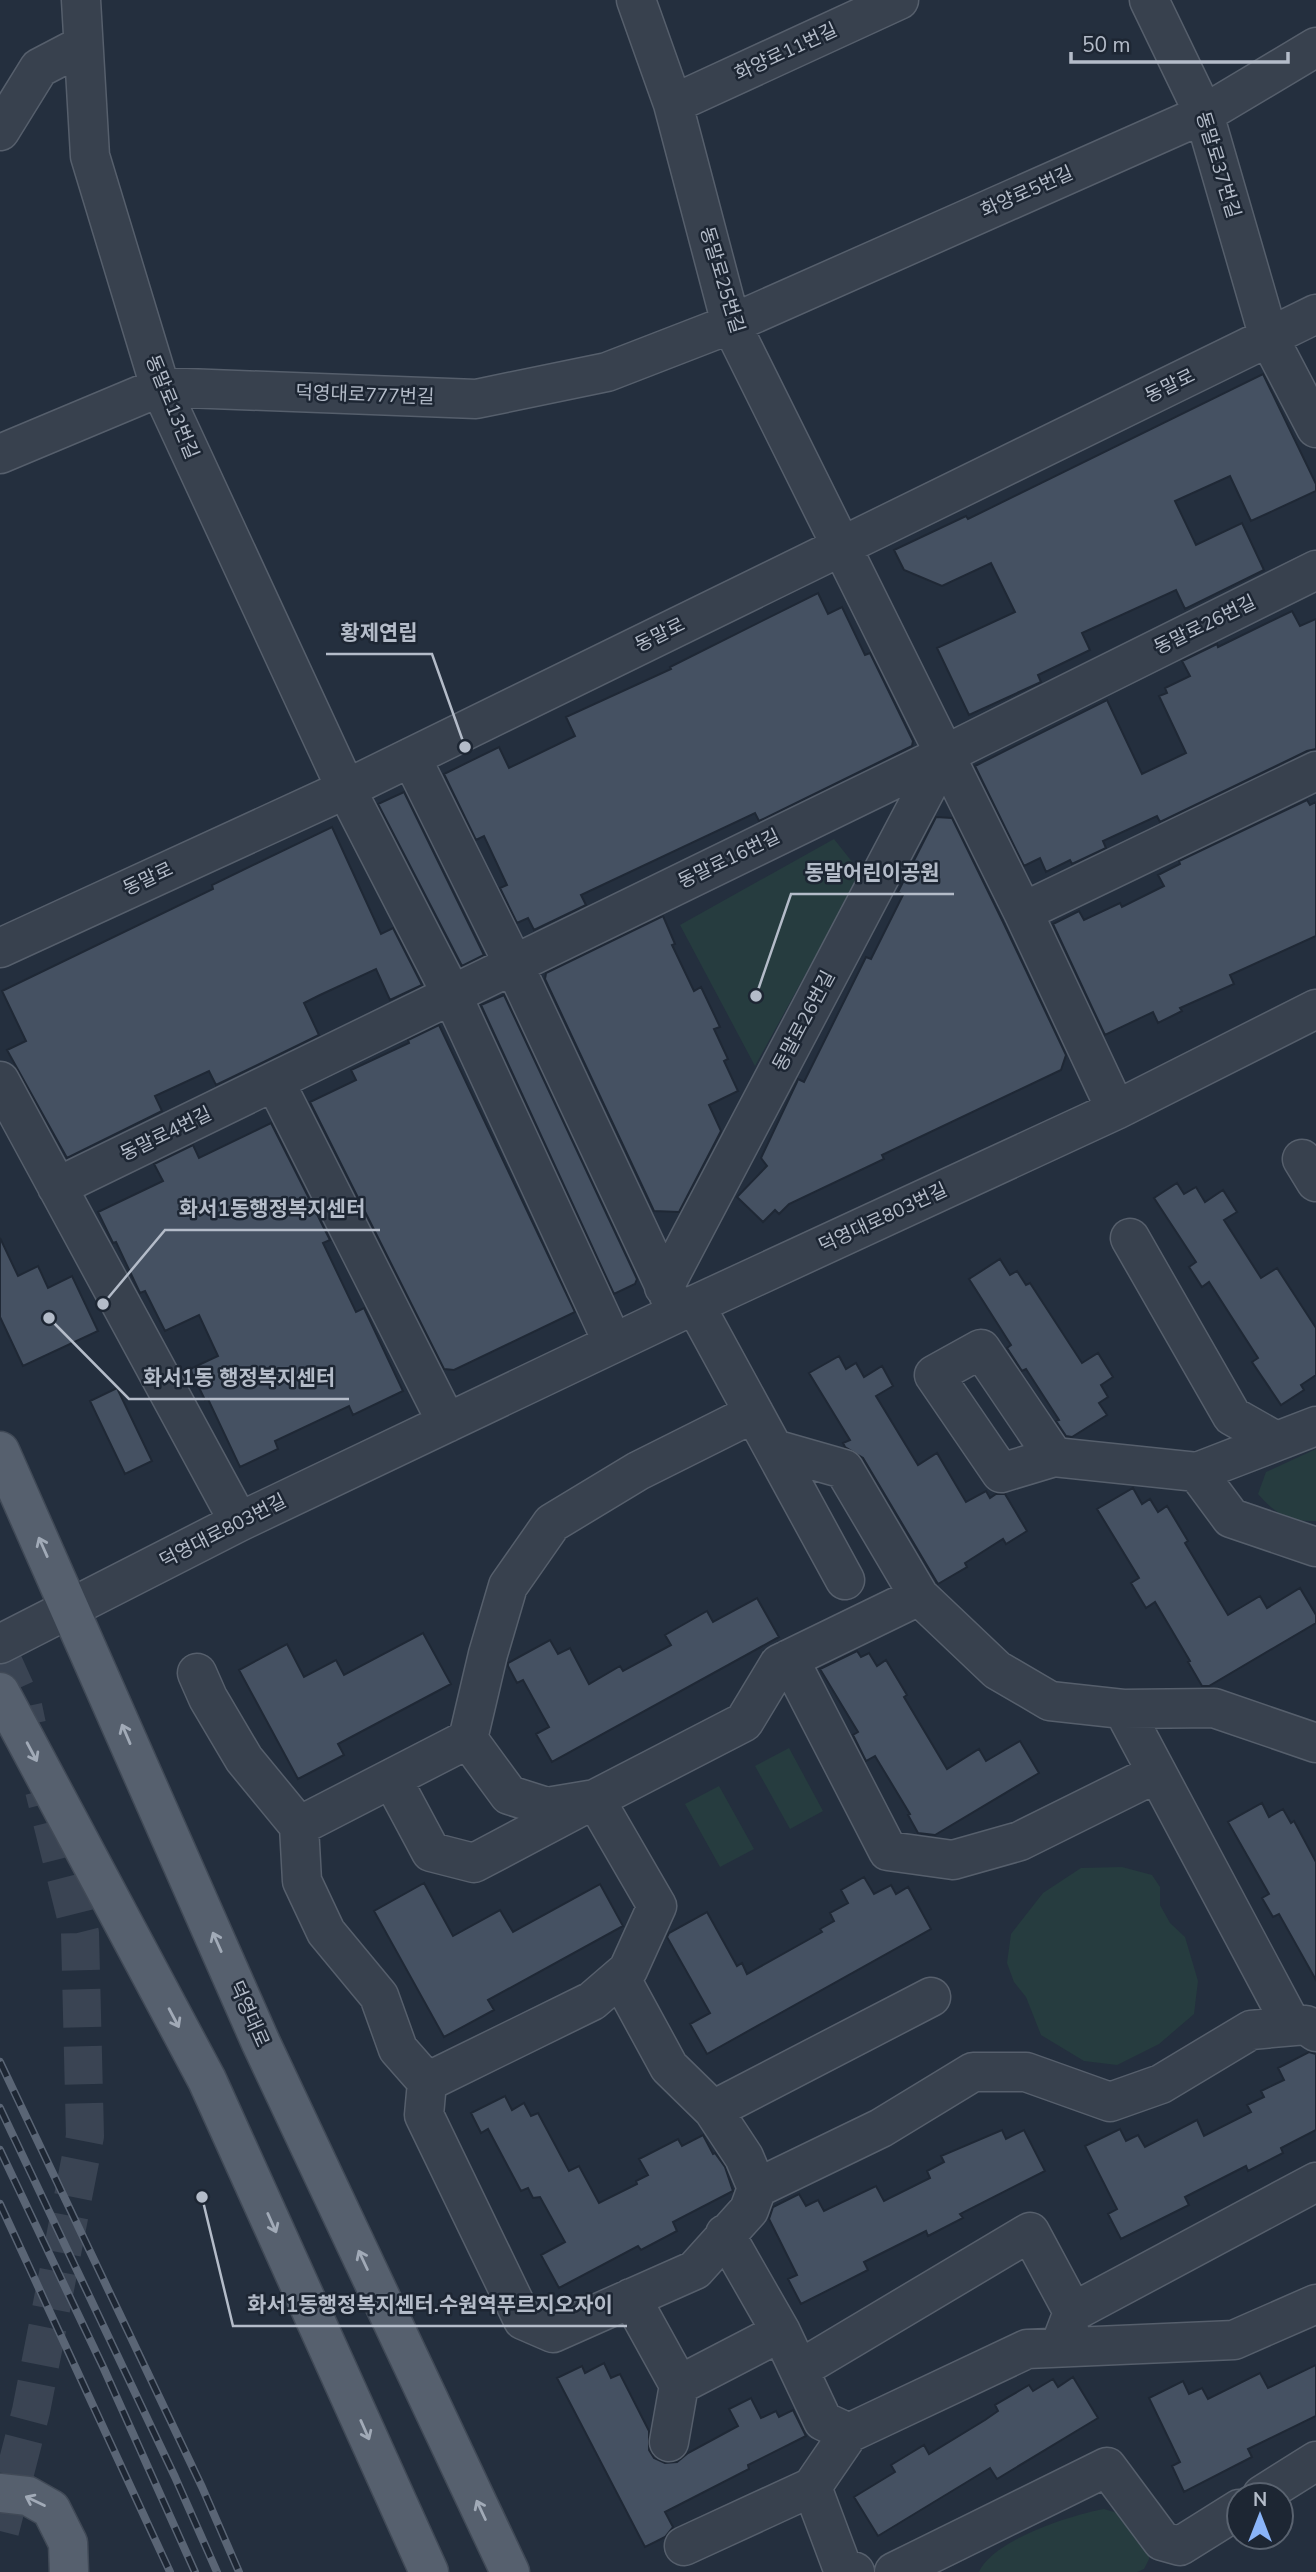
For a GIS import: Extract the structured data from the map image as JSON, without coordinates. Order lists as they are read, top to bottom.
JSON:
{
  "streets": {
    "main road": ["덕영대로"],
    "street": [
      "화양로11번길",
      "동말로37번길",
      "화양로5번길",
      "동말로25번길",
      "동말로",
      "덕영대로777번길",
      "동말로13번길",
      "동말로26번길",
      "동말로16번길",
      "동말로4번길",
      "덕영대로803번길"
    ]
  },
  "crossings": [
    ["화양로11번길", "동말로25번길"],
    ["동말로37번길", "화양로5번길"],
    ["동말로37번길", "동말로"],
    ["화양로5번길", "동말로25번길"],
    ["화양로5번길", "덕영대로777번길"],
    ["동말로25번길", "동말로"],
    ["동말로25번길", "덕영대로777번길"],
    ["동말로", "동말로13번길"],
    ["덕영대로777번길", "동말로13번길"],
    ["동말로13번길", "동말로16번길"],
    ["동말로13번길", "덕영대로803번길"],
    ["동말로26번길", "동말로16번길"],
    ["동말로26번길", "덕영대로803번길"],
    ["동말로16번길", "동말로4번길"],
    ["덕영대로803번길", "덕영대로"]
  ],
  "places": [
    "황제연립",
    "동말어린이공원",
    "화서1동행정복지센터",
    "화서1동 행정복지센터",
    "화서1동행정복지센터.수원역푸르지오자이"
  ],
  "scale_bar": "50 m",
  "north": "top"
}
